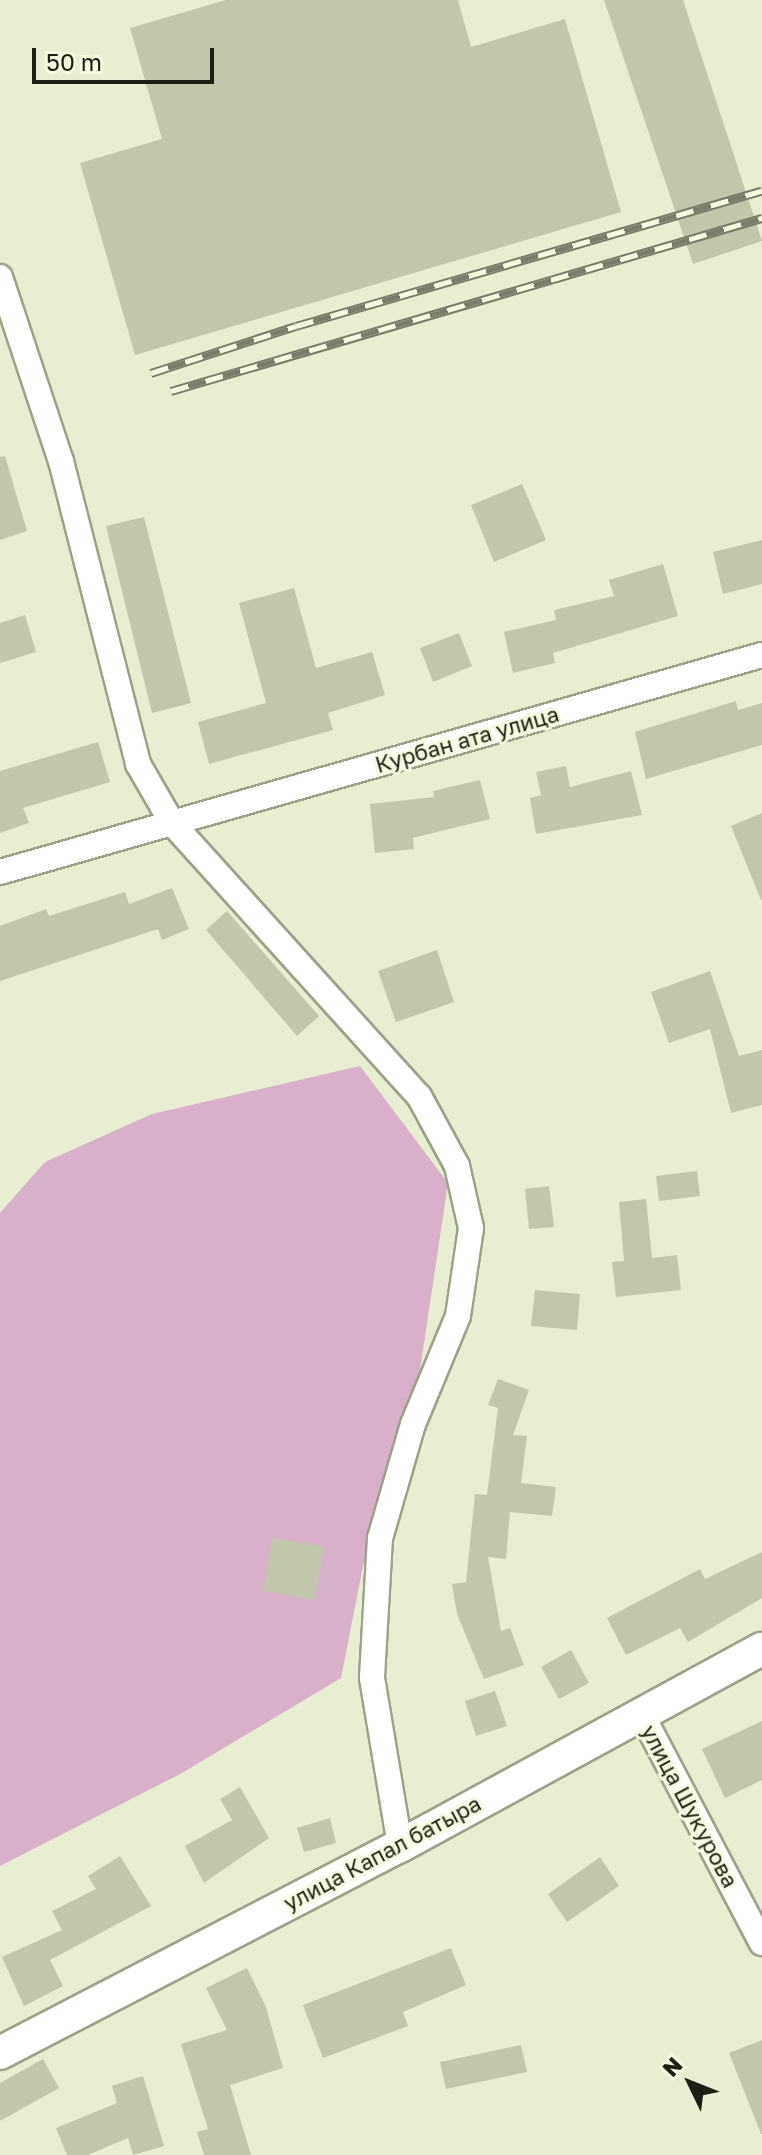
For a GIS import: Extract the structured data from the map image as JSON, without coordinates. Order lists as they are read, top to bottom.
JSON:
{
  "streets": {
    "main road": ["улица Капал батыра"],
    "street": ["Курбан ата улица", "улица Шукурова"]
  },
  "crossings": [
    ["улица Шукурова", "улица Капал батыра"]
  ],
  "scale_bar": "50 m",
  "north": "top left"
}
